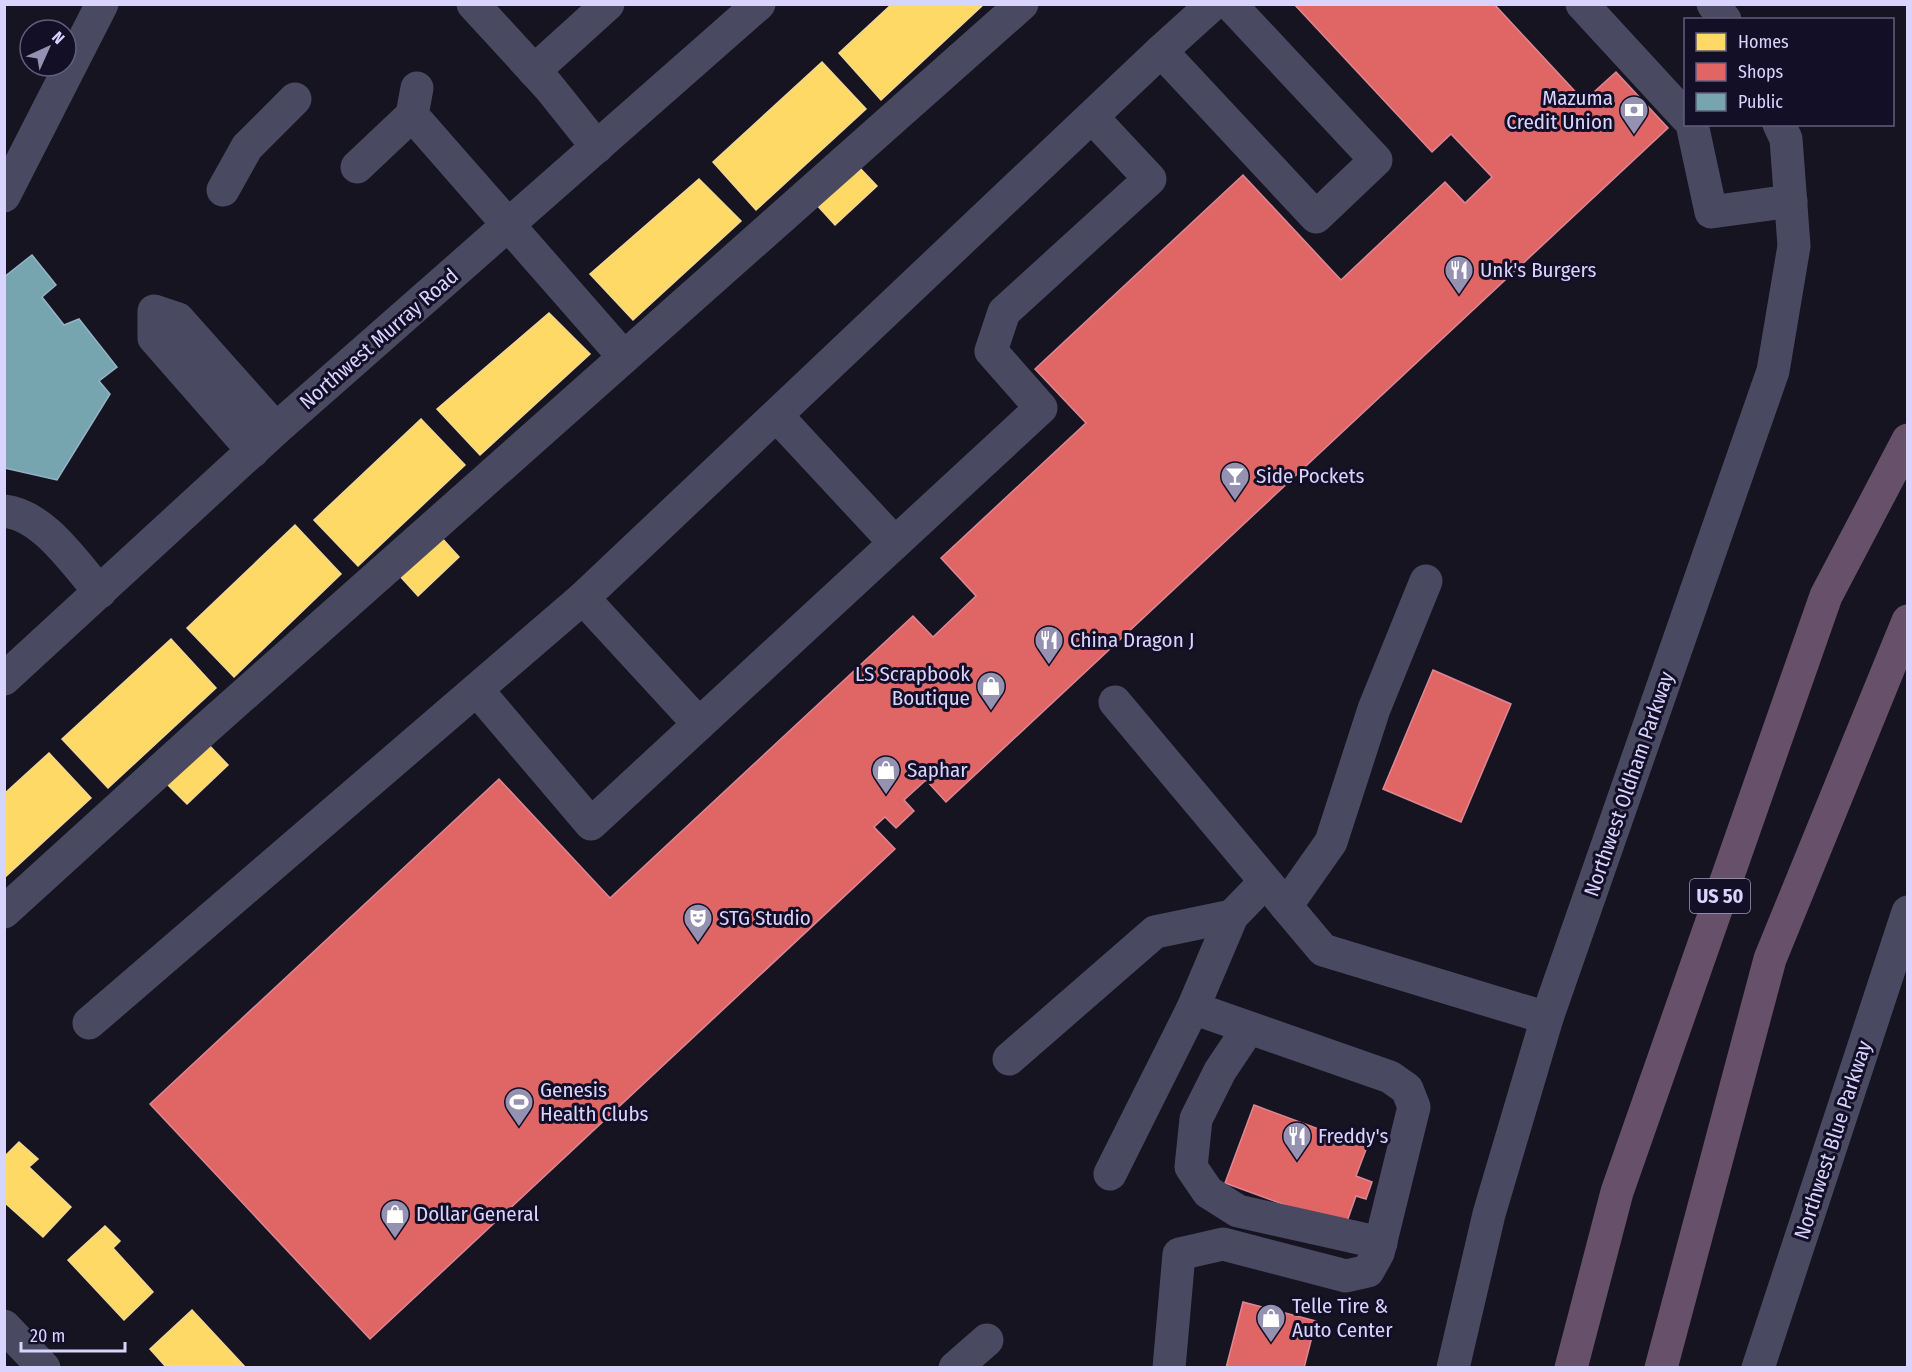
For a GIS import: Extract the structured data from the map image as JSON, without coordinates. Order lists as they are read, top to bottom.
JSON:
{
  "streets": {
    "highway": ["US 50"],
    "street": ["Northwest Murray Road", "Northwest Oldham Parkway", "Northwest Blue Parkway"]
  },
  "places": {
    "bank": ["Mazuma Credit Union"],
    "restaurant": ["Unk's Burgers", "China Dragon J", "Freddy's"],
    "bar": ["Side Pockets"],
    "shop": [
      "LS Scrapbook Boutique",
      "Saphar",
      "Dollar General",
      "Telle Tire & Auto Center"
    ],
    "theatre": ["STG Studio"],
    "sports": ["Genesis Health Clubs"]
  },
  "legend": ["Homes", "Shops", "Public"],
  "scale_bar": "20 m",
  "north": "top right"
}
